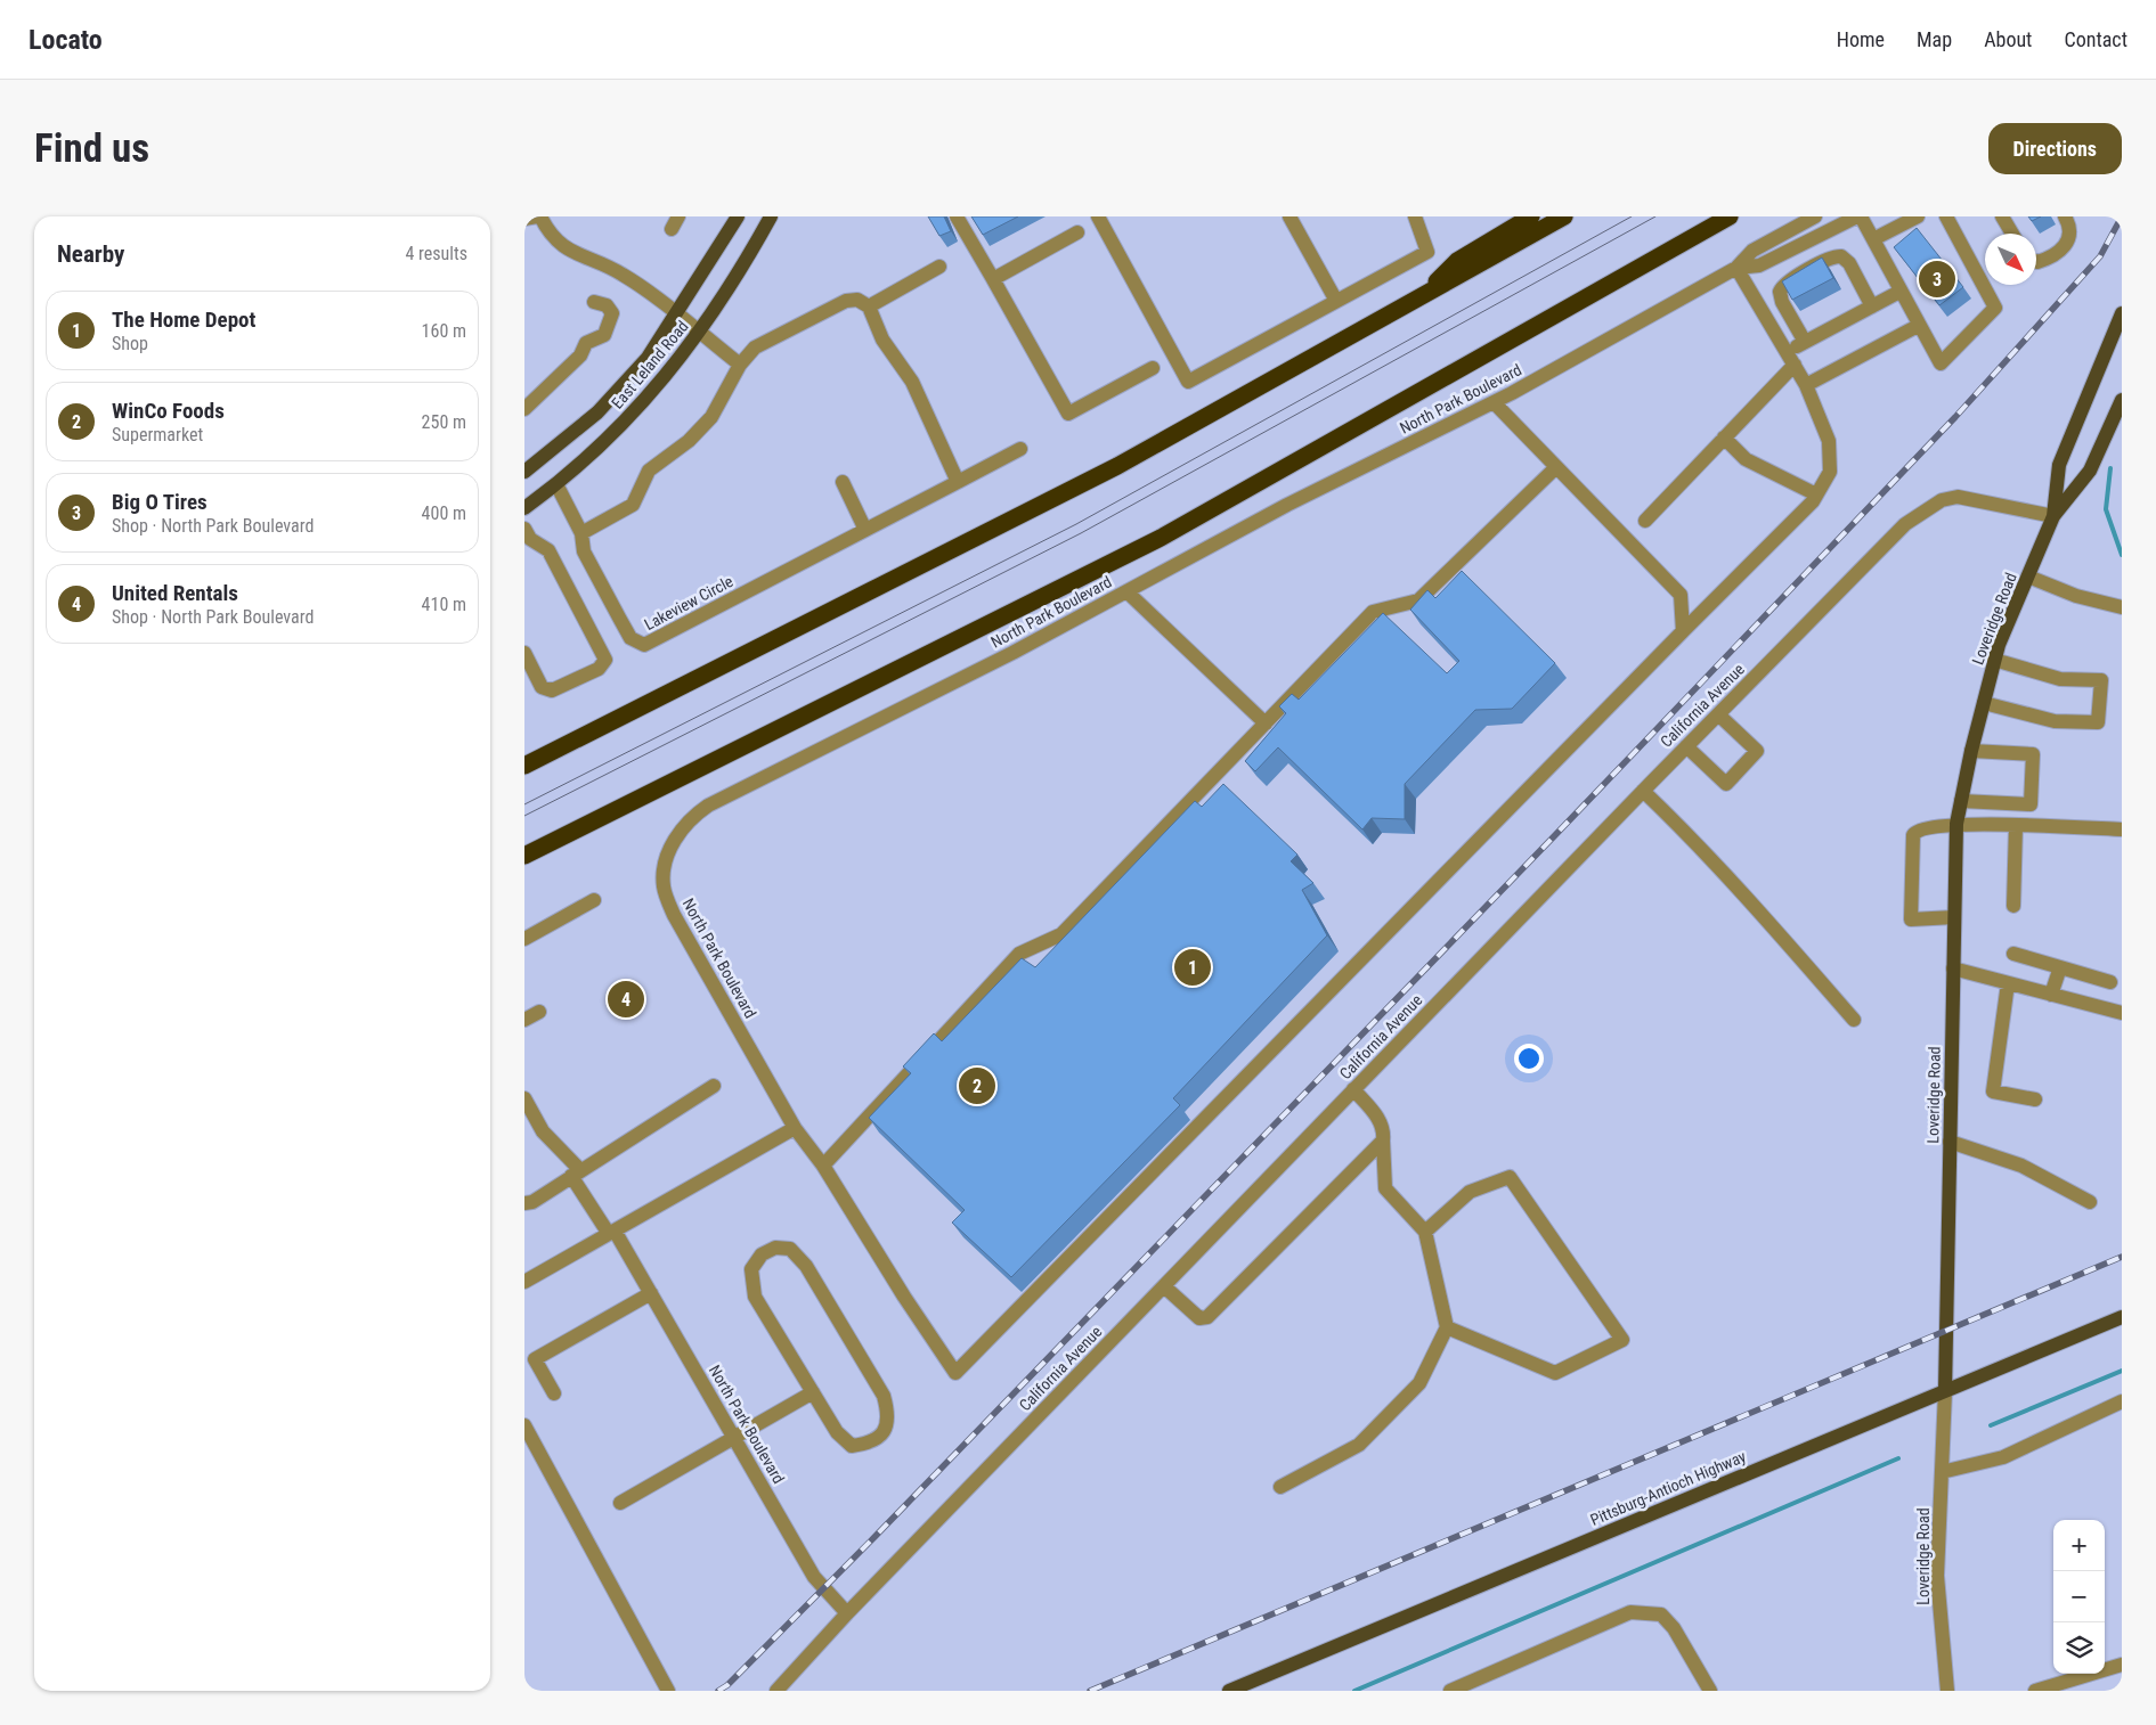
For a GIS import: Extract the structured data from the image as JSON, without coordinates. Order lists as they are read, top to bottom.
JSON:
{
  "streets": {
    "main road": ["East Leland Road", "Loveridge Road", "Pittsburg-Antioch Highway"],
    "street": ["North Park Boulevard", "Lakeview Circle", "California Avenue"]
  },
  "crossings": [
    ["North Park Boulevard", "California Avenue"],
    ["Loveridge Road", "California Avenue"],
    ["Loveridge Road", "Pittsburg-Antioch Highway"]
  ],
  "north": "bottom right",
  "page": {
    "header": "Locato",
    "nav": [
      "Home",
      "Map",
      "About",
      "Contact"
    ],
    "buttons": "Directions",
    "title": "Find us",
    "heading": ["Nearby", "4 results"],
    "pins": [
      "3",
      "1",
      "4",
      "2"
    ],
    "list": [
      {
        "mark": "1",
        "name": "The Home Depot",
        "note": "Shop",
        "value": "160 m"
      },
      {
        "mark": "2",
        "name": "WinCo Foods",
        "note": "Supermarket",
        "value": "250 m"
      },
      {
        "mark": "3",
        "name": "Big O Tires",
        "note": "Shop · North Park Boulevard",
        "value": "400 m"
      },
      {
        "mark": "4",
        "name": "United Rentals",
        "note": "Shop · North Park Boulevard",
        "value": "410 m"
      }
    ],
    "map_buttons": ["+", "−"]
  }
}
